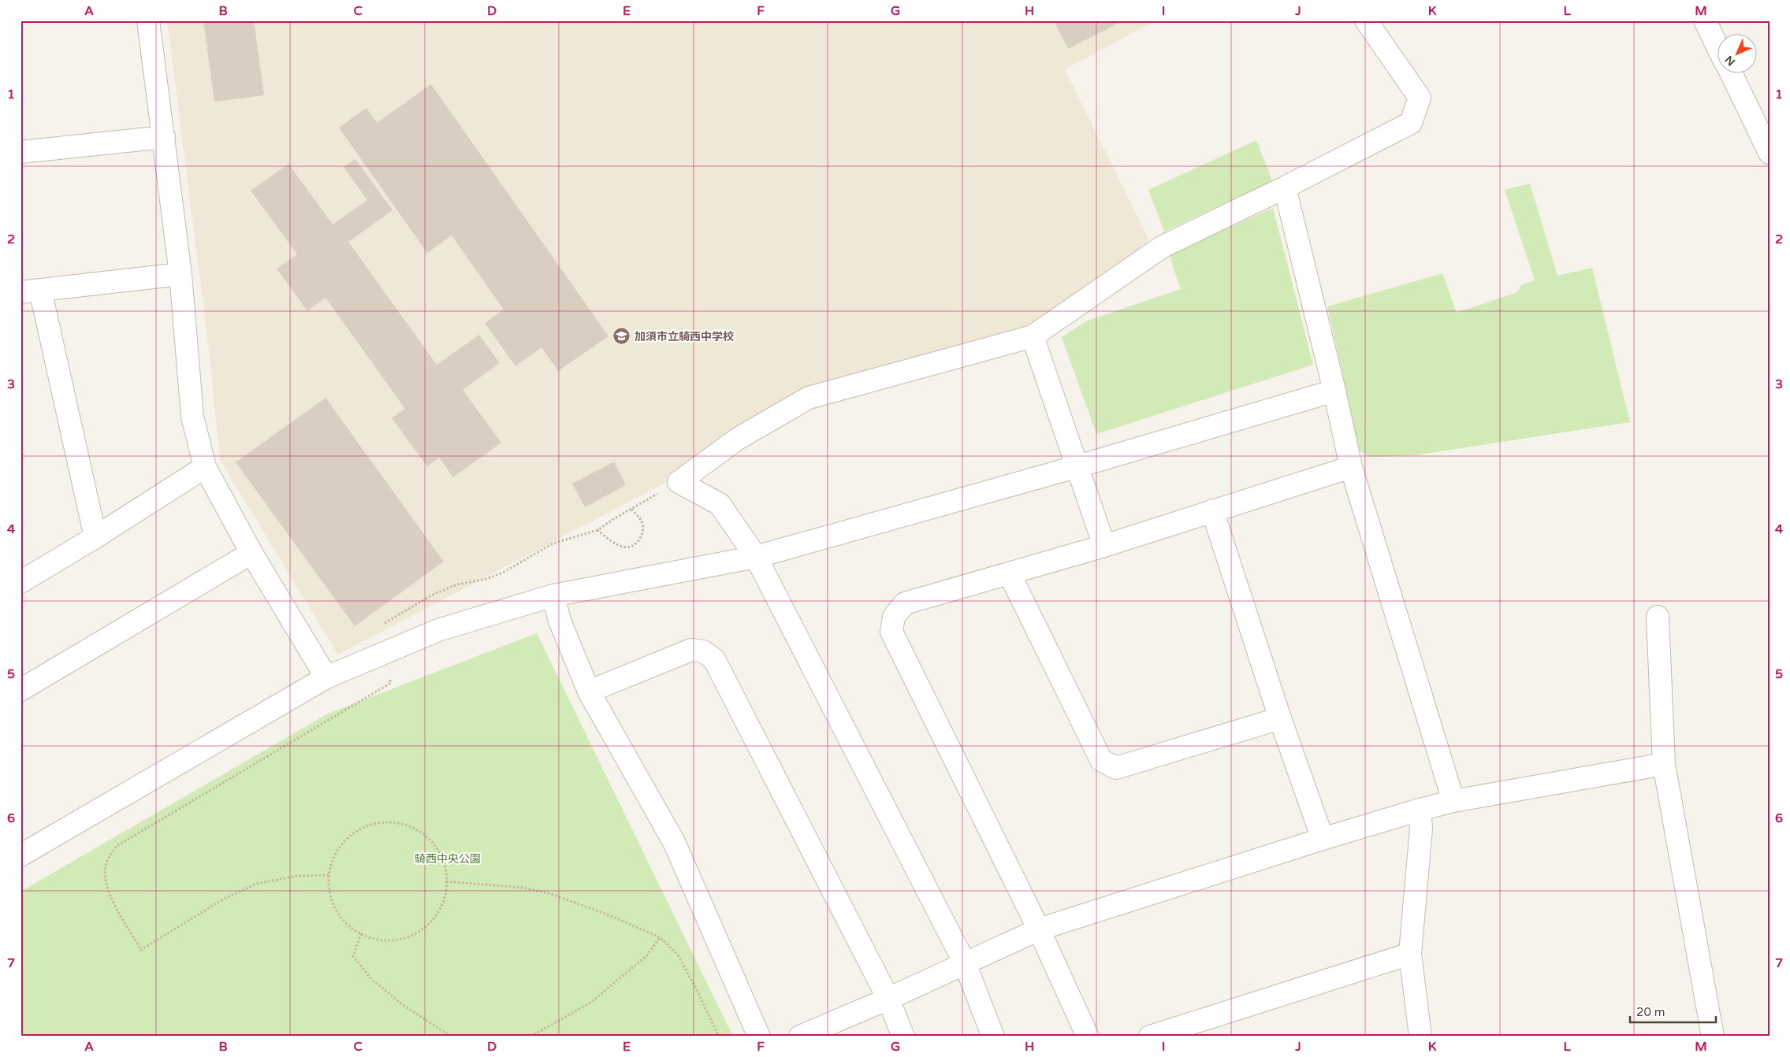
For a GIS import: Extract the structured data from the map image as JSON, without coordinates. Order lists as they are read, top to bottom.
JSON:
{
  "parks": ["騎西中央公園"],
  "places": {
    "school or university": ["加須市立騎西中学校"]
  },
  "scale_bar": "20 m",
  "north": "bottom left",
  "grid": {
    "columns": [
      "A",
      "B",
      "C",
      "D",
      "E",
      "F",
      "G",
      "H",
      "I",
      "J",
      "K",
      "L",
      "M"
    ],
    "rows": [
      "1",
      "2",
      "3",
      "4",
      "5",
      "6",
      "7"
    ]
  }
}
